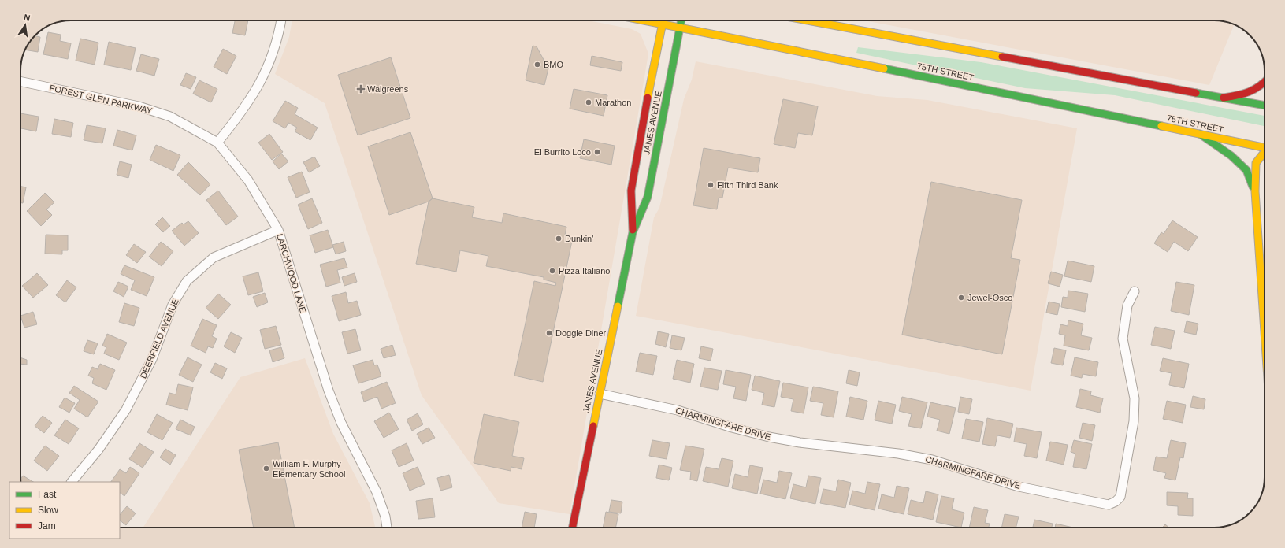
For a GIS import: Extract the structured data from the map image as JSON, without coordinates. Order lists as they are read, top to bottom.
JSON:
{
  "streets": {
    "main road": ["75TH STREET", "JANES AVENUE"],
    "street": [
      "FOREST GLEN PARKWAY",
      "LARCHWOOD LANE",
      "DEERFIELD AVENUE",
      "CHARMINGFARE DRIVE"
    ]
  },
  "crossings": [
    ["75TH STREET", "JANES AVENUE"],
    ["FOREST GLEN PARKWAY", "LARCHWOOD LANE"],
    ["JANES AVENUE", "CHARMINGFARE DRIVE"],
    ["LARCHWOOD LANE", "DEERFIELD AVENUE"]
  ],
  "places": {
    "other": [
      "BMO",
      "Marathon",
      "El Burrito Loco",
      "Fifth Third Bank",
      "Dunkin'",
      "Pizza Italiano",
      "Jewel-Osco",
      "Doggie Diner",
      "William F. Murphy Elementary School"
    ],
    "health": ["Walgreens"]
  },
  "legend": ["Fast", "Slow", "Jam"],
  "north": "top"
}
